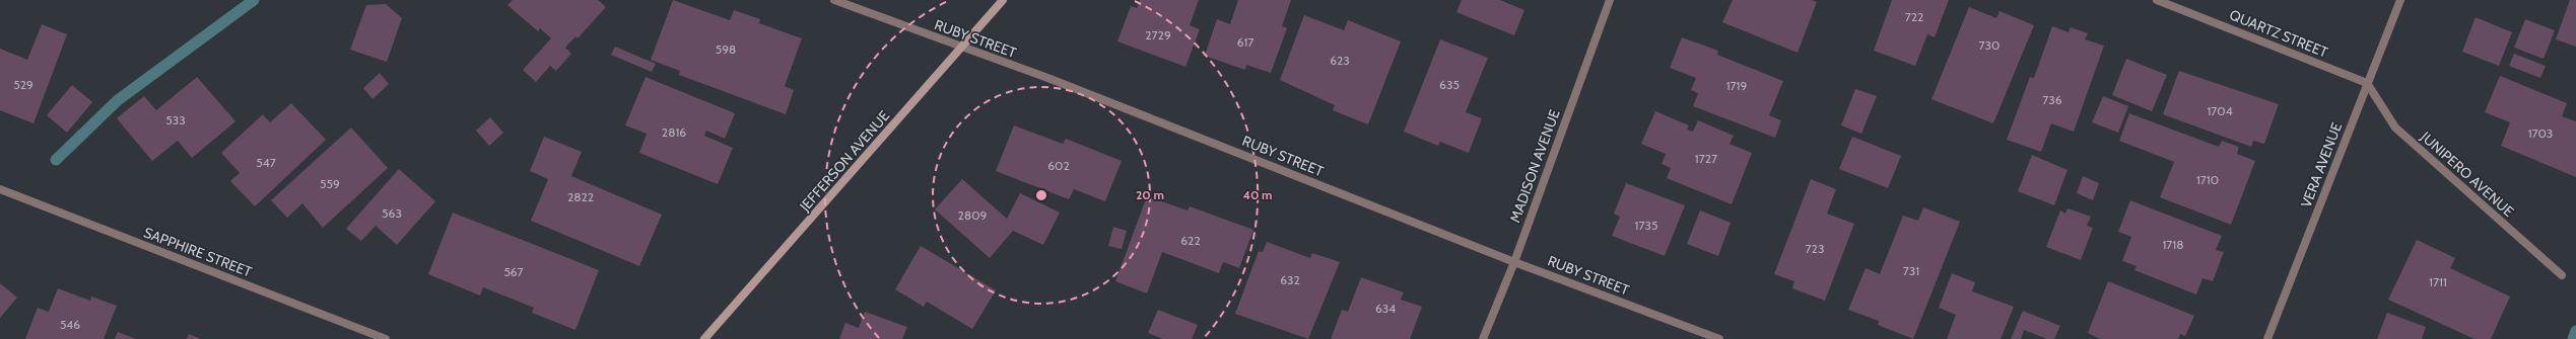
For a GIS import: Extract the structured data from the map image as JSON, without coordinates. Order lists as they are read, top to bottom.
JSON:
{
  "streets": {
    "main road": ["JEFFERSON AVENUE"],
    "street": [
      "QUARTZ STREET",
      "RUBY STREET",
      "VERA AVENUE",
      "MADISON AVENUE",
      "JUNIPERO AVENUE",
      "SAPPHIRE STREET"
    ]
  },
  "crossings": [
    ["QUARTZ STREET", "VERA AVENUE"],
    ["QUARTZ STREET", "JUNIPERO AVENUE"],
    ["RUBY STREET", "JEFFERSON AVENUE"],
    ["RUBY STREET", "MADISON AVENUE"],
    ["VERA AVENUE", "JUNIPERO AVENUE"]
  ],
  "house_numbers": [
    "722",
    "2729",
    "617",
    "730",
    "598",
    "623",
    "529",
    "635",
    "1719",
    "736",
    "1704",
    "533",
    "2816",
    "1703",
    "1727",
    "547",
    "602",
    "1710",
    "559",
    "2822",
    "563",
    "2809",
    "1735",
    "622",
    "1718",
    "723",
    "731",
    "567",
    "632",
    "1711",
    "634",
    "546"
  ],
  "rings": ["20 m", "40 m"]
}
